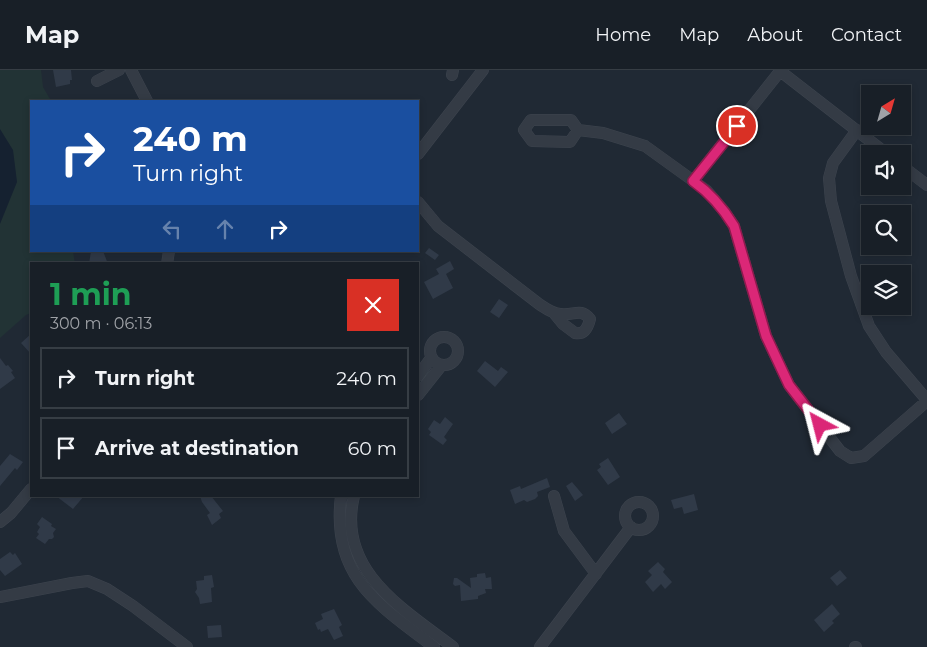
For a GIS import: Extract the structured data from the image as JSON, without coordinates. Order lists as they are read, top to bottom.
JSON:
{
  "north": "top right",
  "page": {
    "header": "Map",
    "nav": [
      "Home",
      "Map",
      "About",
      "Contact"
    ],
    "turn": ["240 m", "Turn right"],
    "heading": ["1 min", "300 m · 06:13"],
    "list": [
      {
        "name": "Turn right",
        "value": "240 m"
      },
      {
        "name": "Arrive at destination",
        "value": "60 m"
      }
    ]
  }
}
